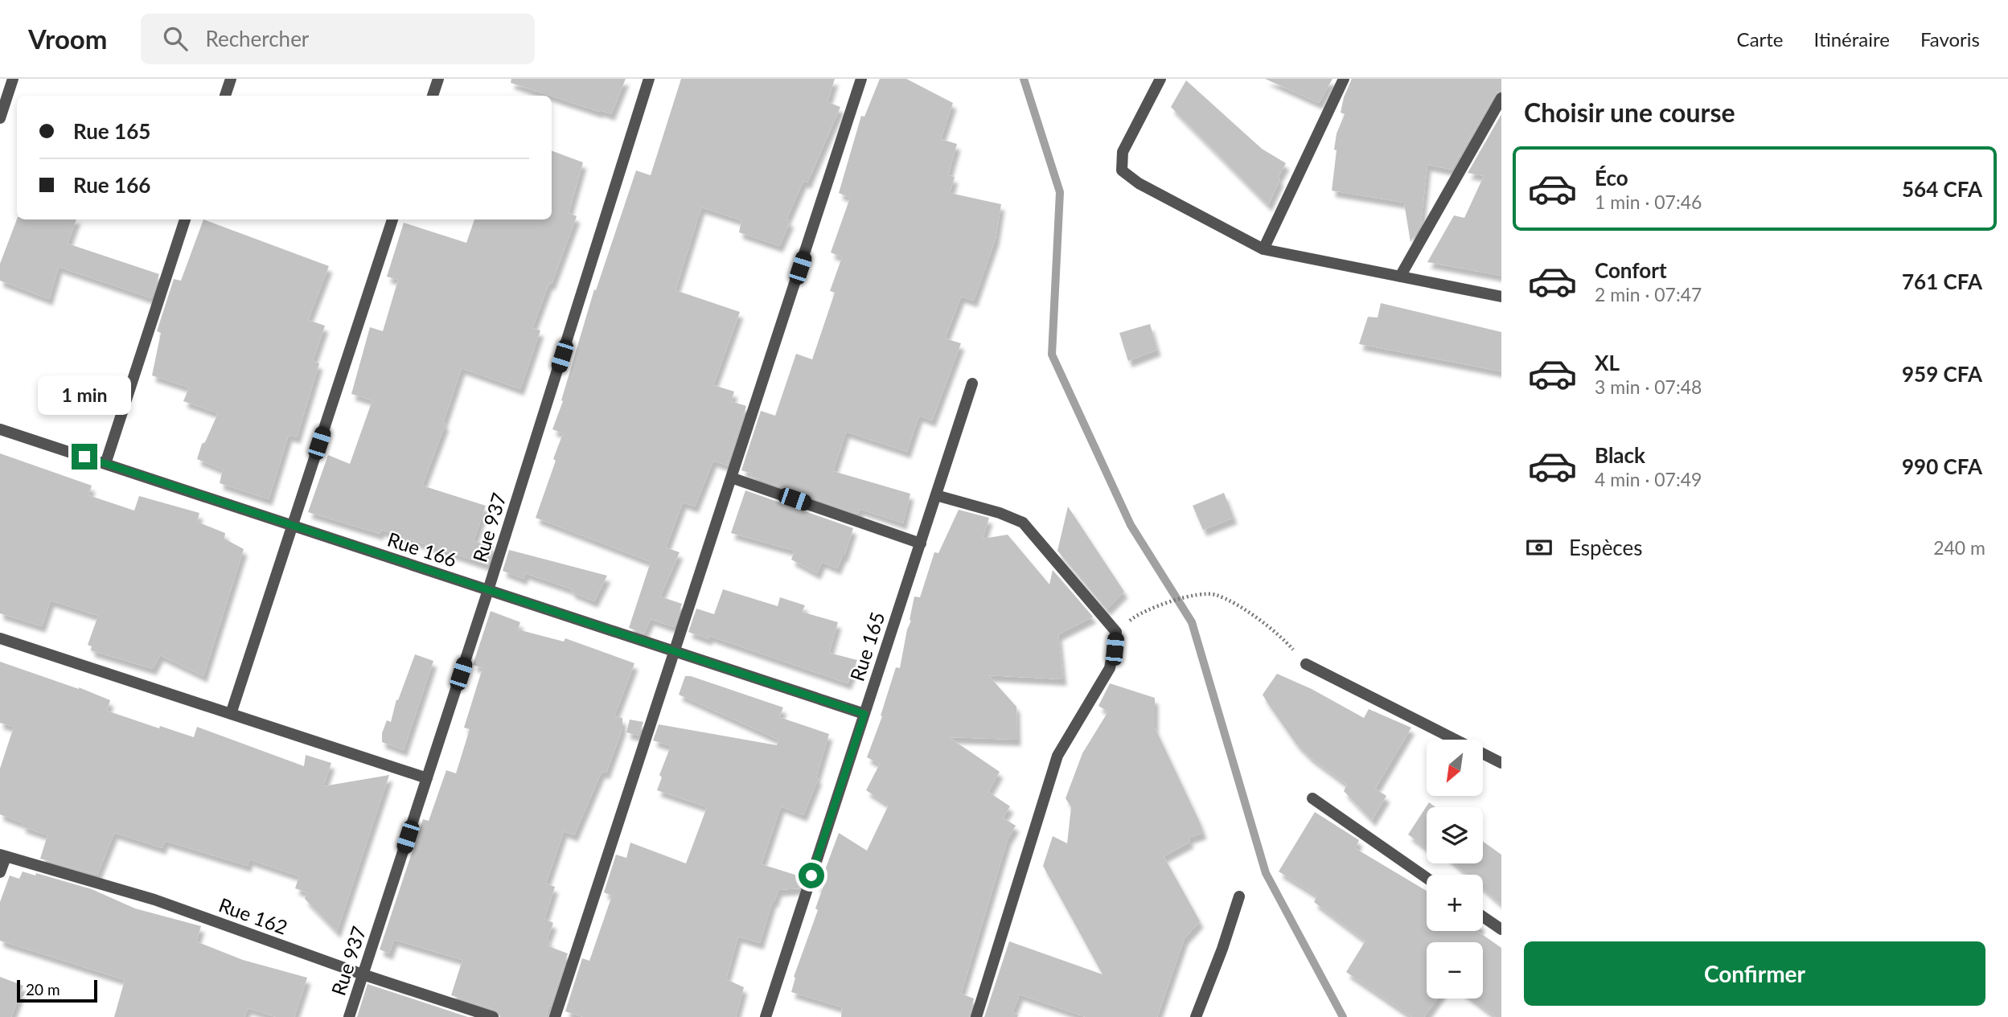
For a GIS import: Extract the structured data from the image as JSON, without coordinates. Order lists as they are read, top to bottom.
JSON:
{
  "streets": {
    "street": [
      "Rue 937",
      "Rue 166",
      "Rue 165",
      "Rue 162"
    ]
  },
  "crossings": [
    ["Rue 937", "Rue 166"],
    ["Rue 937", "Rue 162"],
    ["Rue 166", "Rue 165"]
  ],
  "scale_bar": "20 m",
  "north": "bottom left",
  "page": {
    "header": "Vroom",
    "search": "Rechercher",
    "nav": ["Carte", "Itinéraire", "Favoris"],
    "heading": "Choisir une course",
    "banner": ["Rue 165", "Rue 166"],
    "list": [
      {
        "name": "Éco",
        "note": "1 min · 07:46",
        "value": "564 CFA"
      },
      {
        "name": "Confort",
        "note": "2 min · 07:47",
        "value": "761 CFA"
      },
      {
        "name": "XL",
        "note": "3 min · 07:48",
        "value": "959 CFA"
      },
      {
        "name": "Black",
        "note": "4 min · 07:49",
        "value": "990 CFA"
      }
    ],
    "bubble": "1 min",
    "pay": ["Espèces", "240 m"],
    "map_buttons": ["+", "−"],
    "buttons": "Confirmer",
    "scale": "20 m"
  }
}
